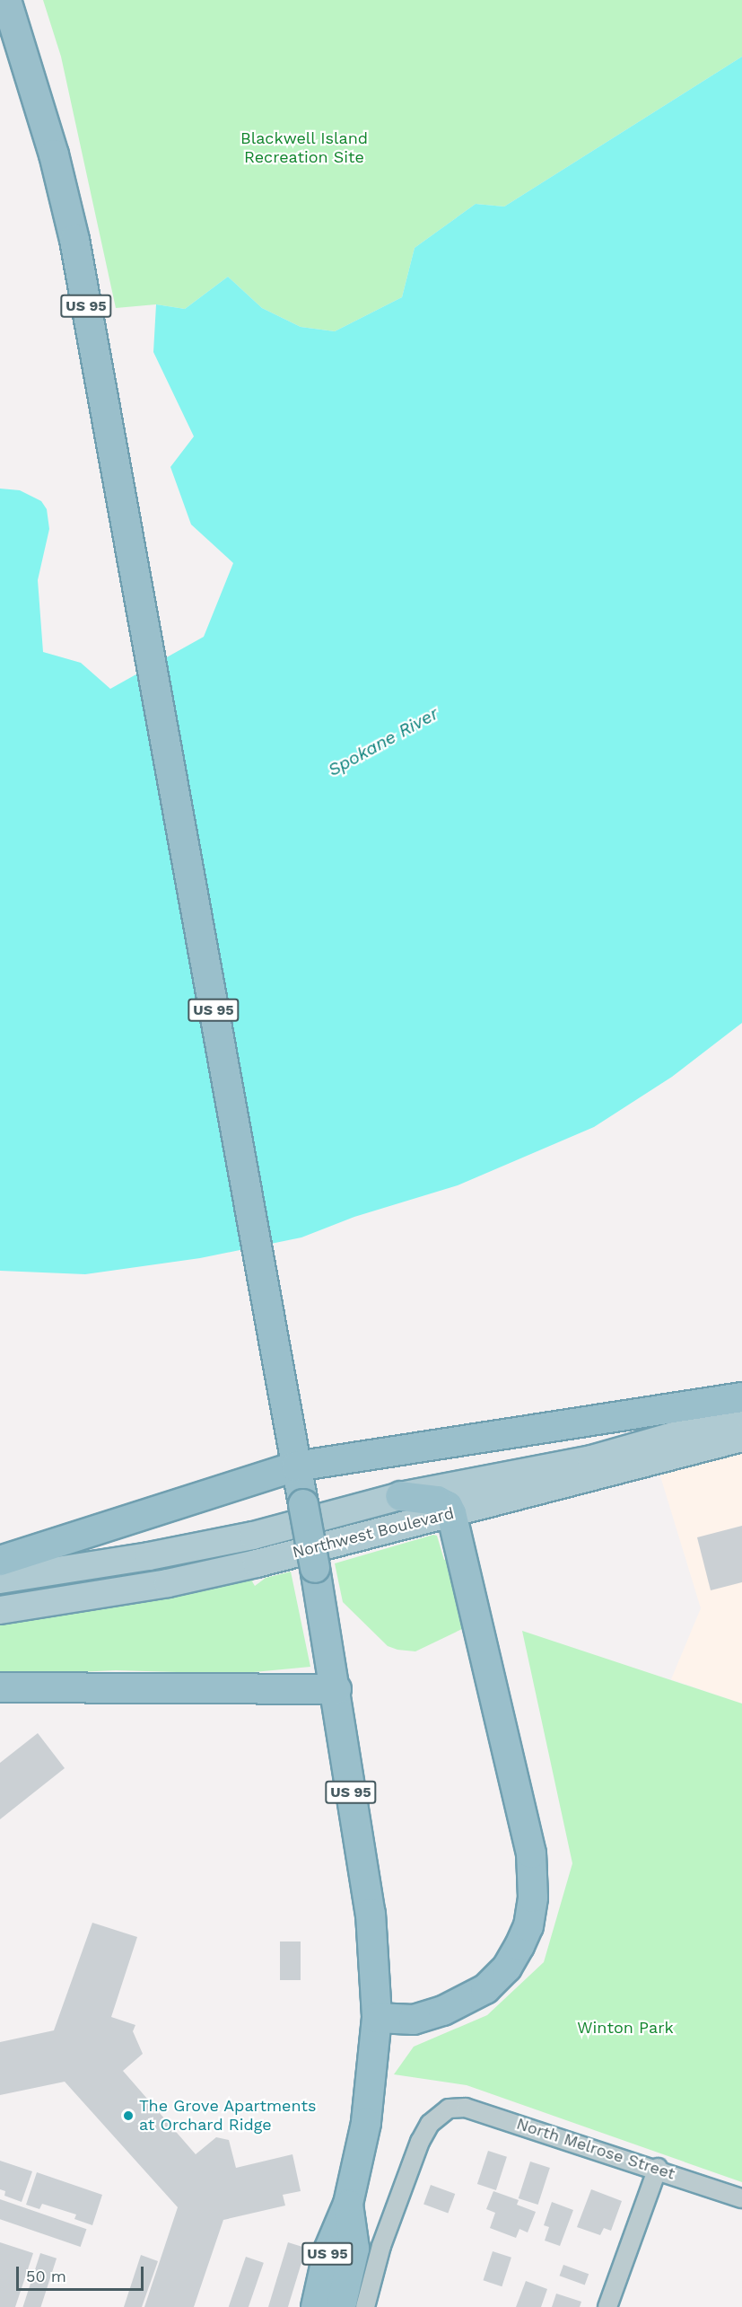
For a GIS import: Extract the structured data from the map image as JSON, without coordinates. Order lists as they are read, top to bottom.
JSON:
{
  "streets": {
    "highway": ["US 95"],
    "main road": ["Northwest Boulevard"],
    "street": ["North Melrose Street"]
  },
  "water": ["Spokane River"],
  "parks": ["Blackwell Island Recreation Site", "Winton Park"],
  "places": ["The Grove Apartments at Orchard Ridge"],
  "scale_bar": "50 m"
}
